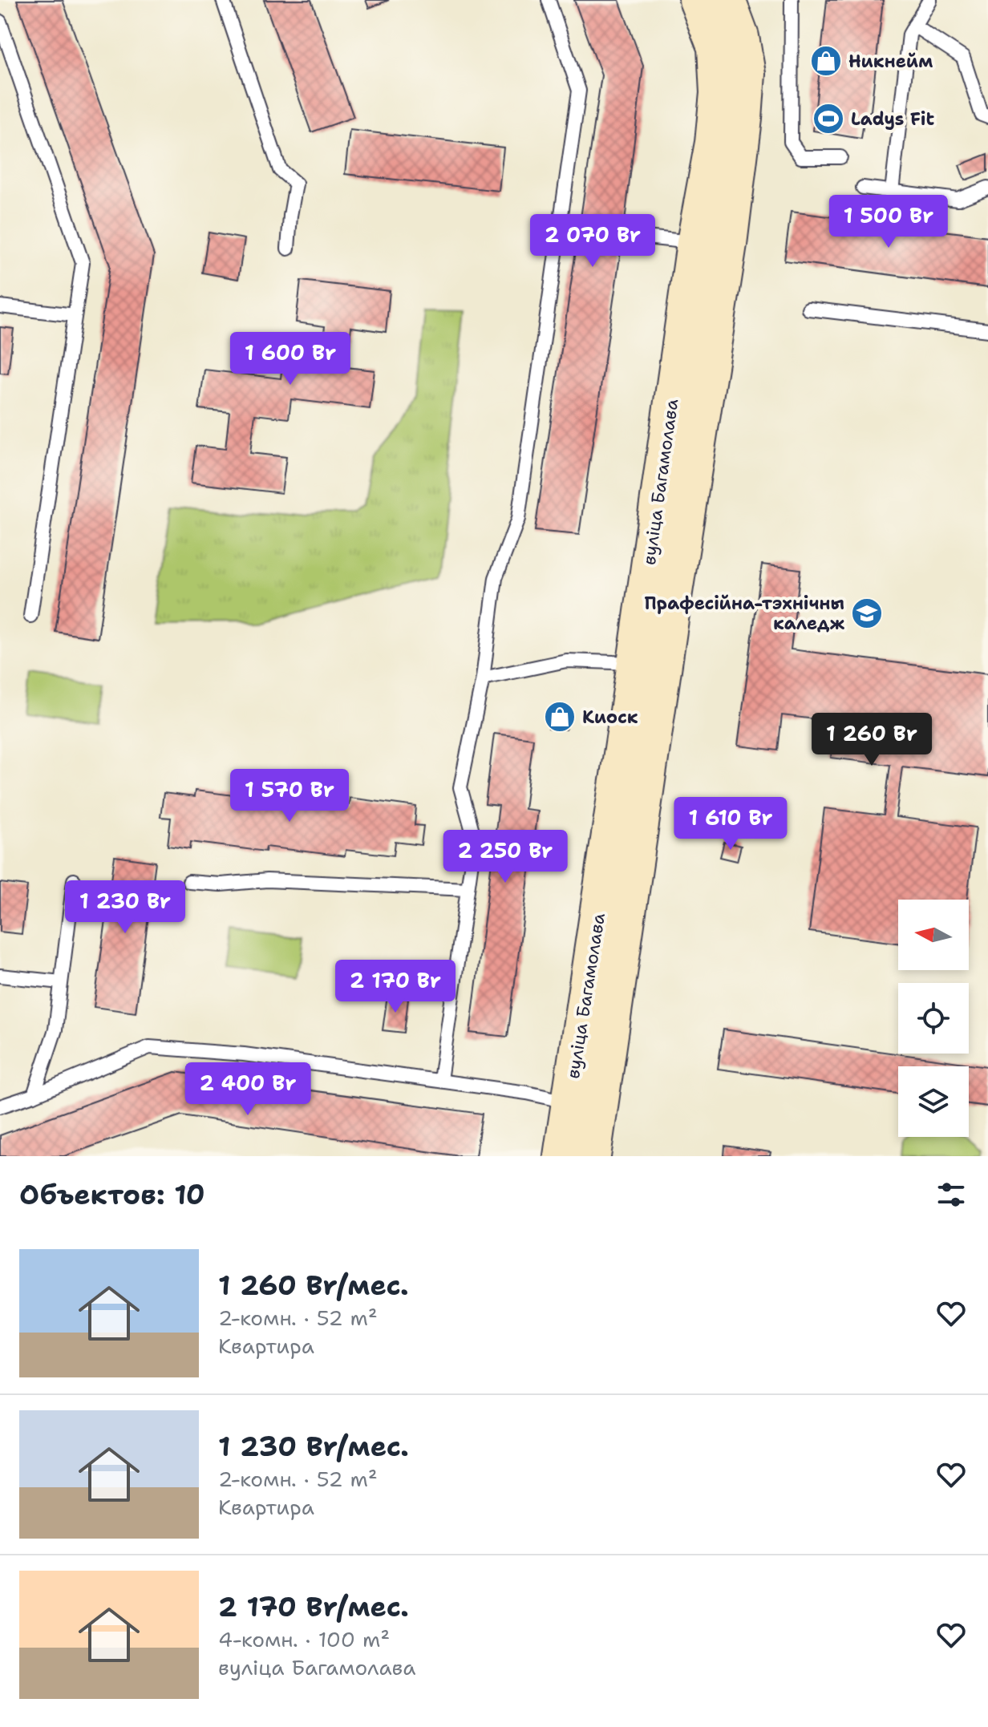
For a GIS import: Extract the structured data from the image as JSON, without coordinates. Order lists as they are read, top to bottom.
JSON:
{
  "streets": {
    "main road": ["вуліца Багамолава"]
  },
  "places": {
    "shop": ["Никнейм", "Киоск"],
    "sports": ["Ladys Fit"],
    "school or university": ["Прафесійна-тэхнічны каледж"]
  },
  "north": "left",
  "page": {
    "price": [
      "1 500 Br",
      "2 070 Br",
      "1 600 Br",
      "1 260 Br",
      "1 570 Br",
      "1 610 Br",
      "2 250 Br",
      "1 230 Br",
      "2 170 Br",
      "2 400 Br"
    ],
    "heading": "Объектов: 10",
    "list": [
      {
        "name": "1 260 Br/мес.",
        "note": "2-комн. · 52 m² · Квартира"
      },
      {
        "name": "1 230 Br/мес.",
        "note": "2-комн. · 52 m² · Квартира"
      },
      {
        "name": "2 170 Br/мес.",
        "note": "4-комн. · 100 m² · вуліца Багамолава"
      }
    ]
  }
}
